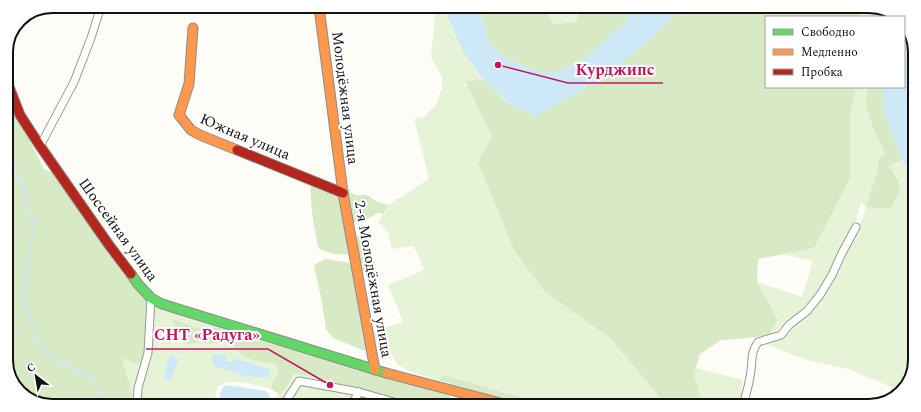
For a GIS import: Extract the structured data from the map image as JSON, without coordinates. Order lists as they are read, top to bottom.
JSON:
{
  "streets": {
    "street": [
      "Молодёжная улица",
      "Южная улица",
      "Шоссейная улица",
      "2-я Молодёжная улица"
    ]
  },
  "crossings": [
    ["Молодёжная улица", "Южная улица"],
    ["Молодёжная улица", "2-я Молодёжная улица"],
    ["Южная улица", "2-я Молодёжная улица"],
    ["Шоссейная улица", "2-я Молодёжная улица"]
  ],
  "places": ["Курджипс", "СНТ «Радуга»"],
  "legend": ["Свободно", "Медленно", "Пробка"],
  "north": "top left"
}
